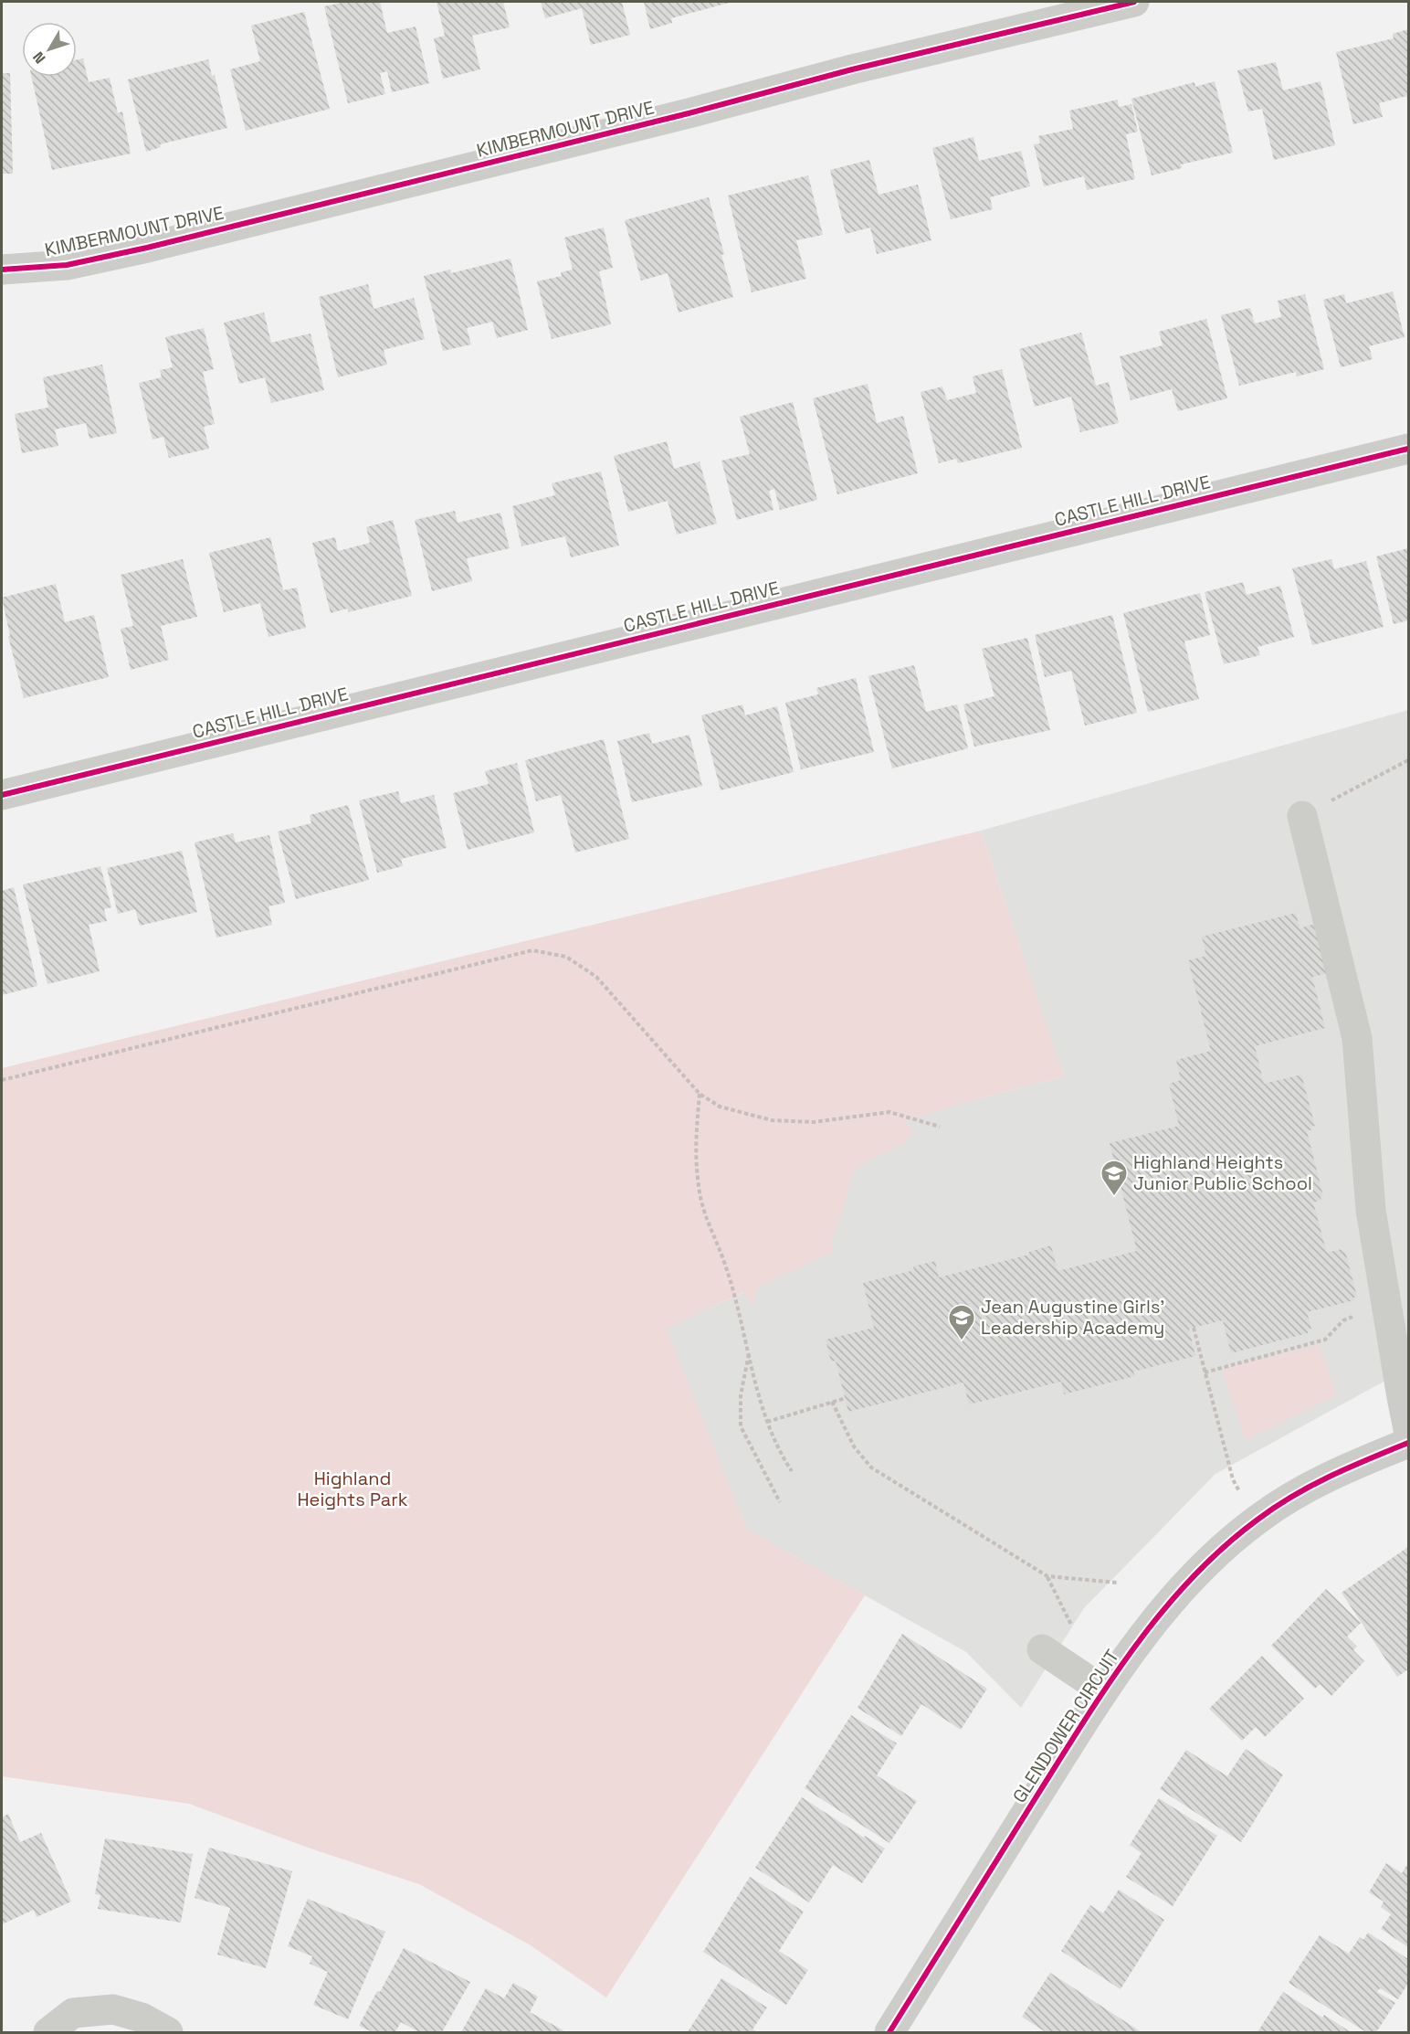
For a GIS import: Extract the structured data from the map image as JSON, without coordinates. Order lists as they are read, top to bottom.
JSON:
{
  "streets": {
    "street": ["KIMBERMOUNT DRIVE", "CASTLE HILL DRIVE", "GLENDOWER CIRCUIT"]
  },
  "parks": ["Highland Heights Park"],
  "places": {
    "school or university": ["Highland Heights Junior Public School", "Jean Augustine Girls' Leadership Academy"]
  },
  "north": "bottom left"
}
